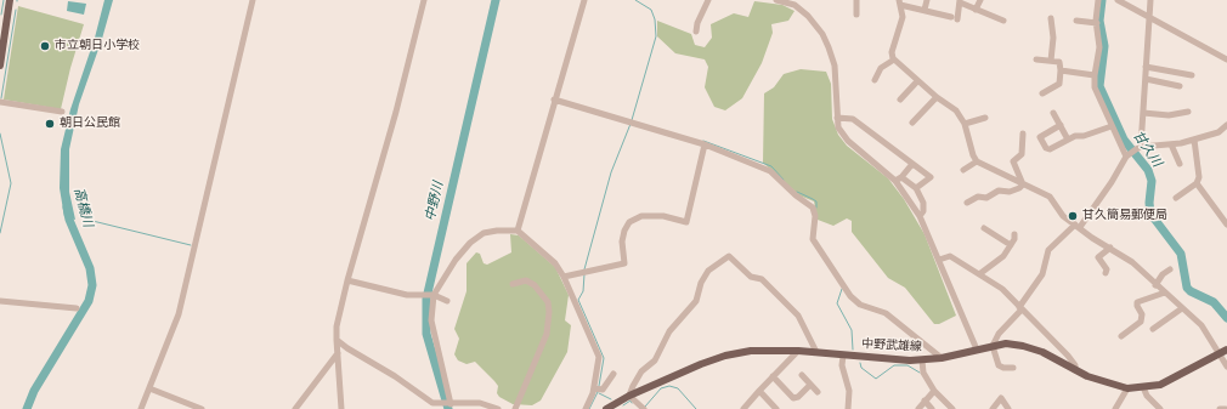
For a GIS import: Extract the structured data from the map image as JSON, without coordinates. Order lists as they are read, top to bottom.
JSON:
{
  "streets": {
    "main road": ["中野武雄線"]
  },
  "water": ["甘久川", "中野川", "高橋川"],
  "places": ["市立朝日小学校", "朝日公民館", "甘久簡易郵便局"]
}
